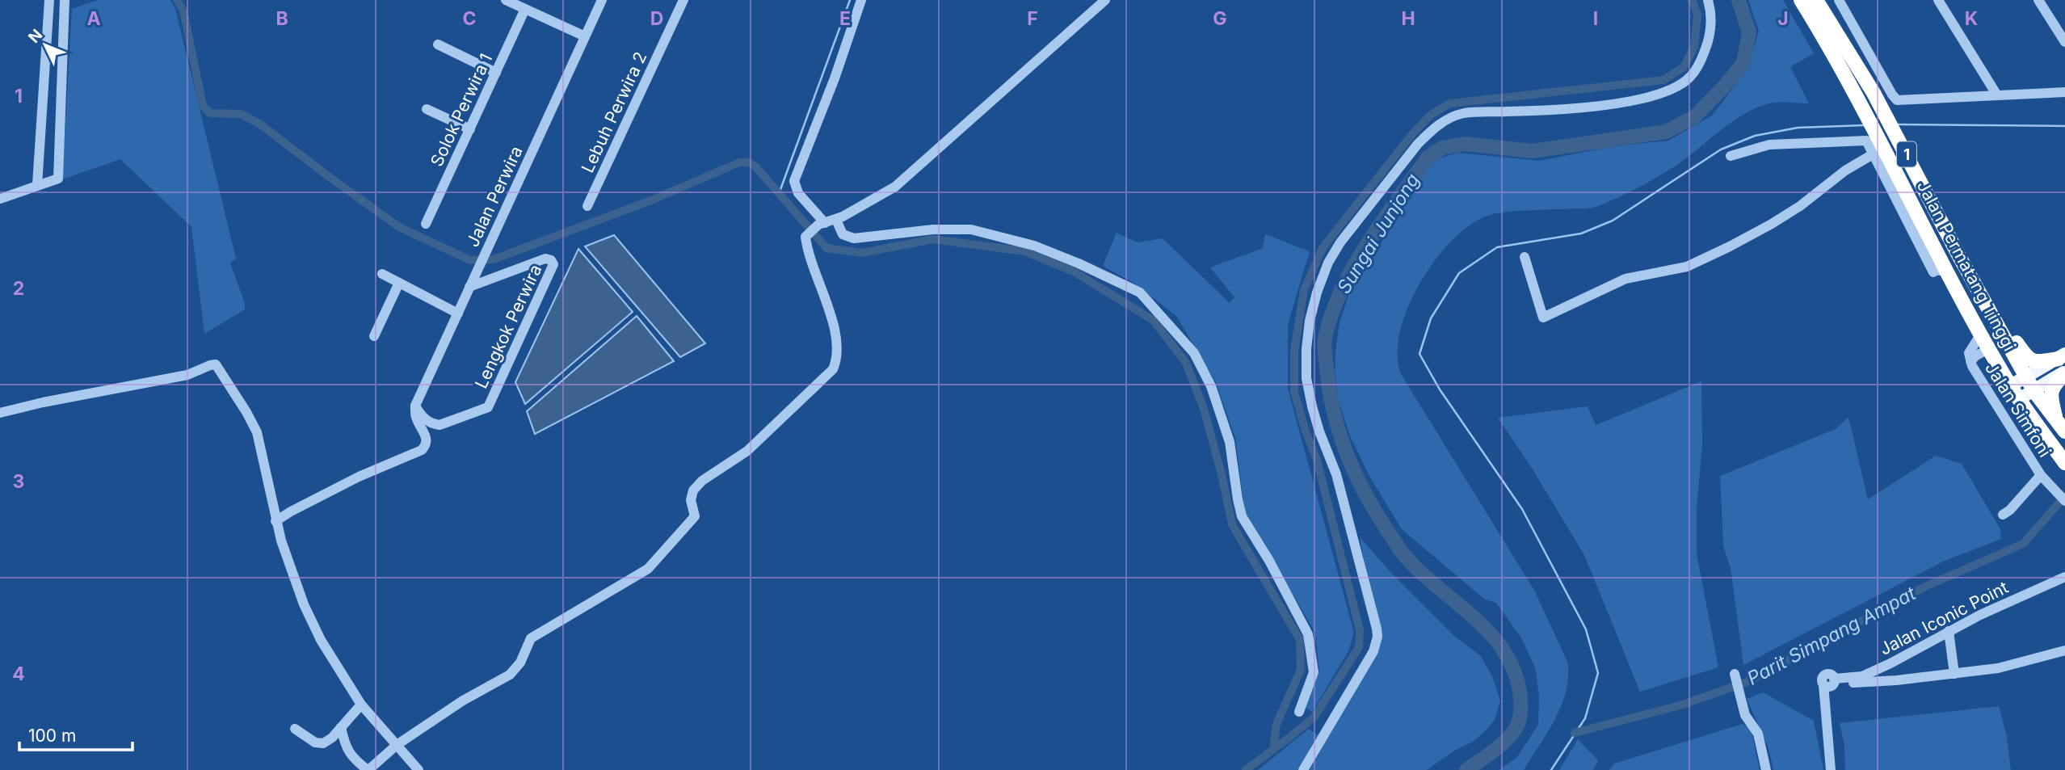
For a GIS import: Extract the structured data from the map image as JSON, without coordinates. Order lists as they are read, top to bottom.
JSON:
{
  "streets": {
    "highway": ["1", "Jalan Permatang Tinggi"],
    "street": [
      "Solok Perwira 1",
      "Lebuh Perwira 2",
      "Jalan Perwira",
      "Lengkok Perwira",
      "Jalan Simfoni",
      "Jalan Iconic Point"
    ]
  },
  "crossings": [
    ["1", "Jalan Permatang Tinggi"],
    ["Jalan Perwira", "Lengkok Perwira"],
    ["Jalan Permatang Tinggi", "Jalan Simfoni"]
  ],
  "water": ["Sungai Junjong", "Parit Simpang Ampat"],
  "scale_bar": "100 m",
  "north": "top left",
  "grid": {
    "columns": [
      "A",
      "B",
      "C",
      "D",
      "E",
      "F",
      "G",
      "H",
      "I",
      "J",
      "K"
    ],
    "rows": [
      "1",
      "2",
      "3",
      "4"
    ]
  }
}
